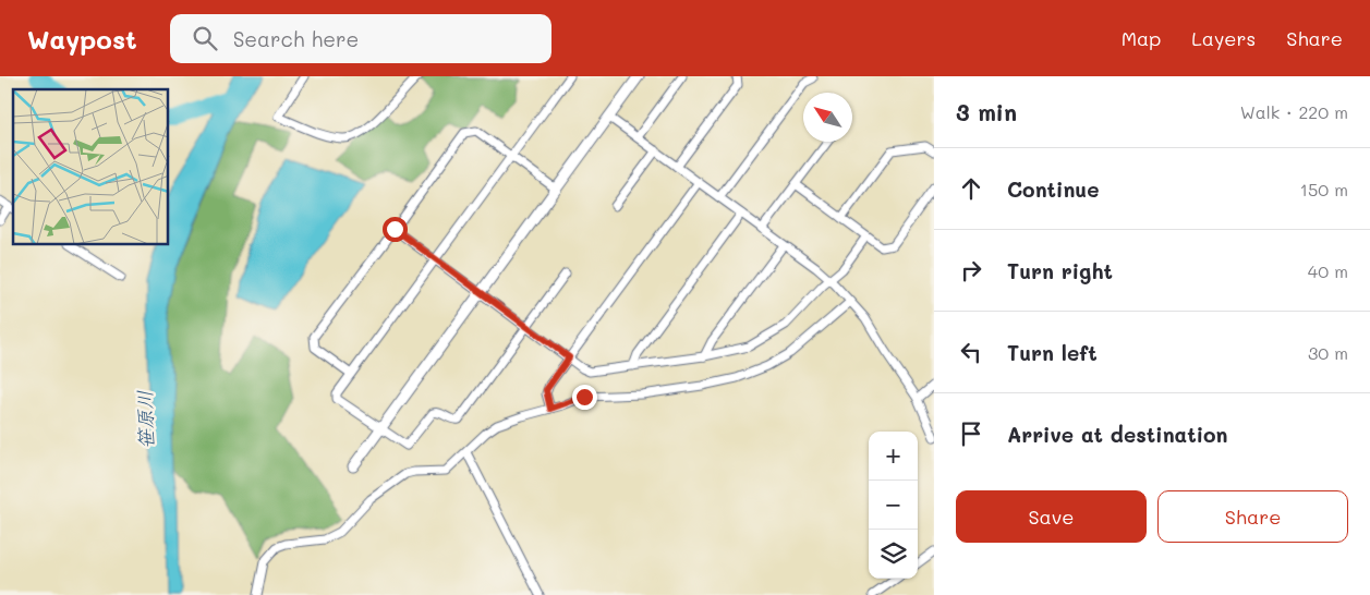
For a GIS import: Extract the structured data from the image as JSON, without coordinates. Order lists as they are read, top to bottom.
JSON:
{
  "water": ["笹原川"],
  "north": "top left",
  "page": {
    "header": "Waypost",
    "search": "Search here",
    "nav": ["Map", "Layers", "Share"],
    "heading": ["3 min", "Walk · 220 m"],
    "list": [
      ["Continue", "150 m"],
      ["Turn right", "40 m"],
      ["Turn left", "30 m"],
      "Arrive at destination"
    ],
    "map_buttons": ["+", "−"],
    "buttons": ["Save", "Share"]
  }
}
